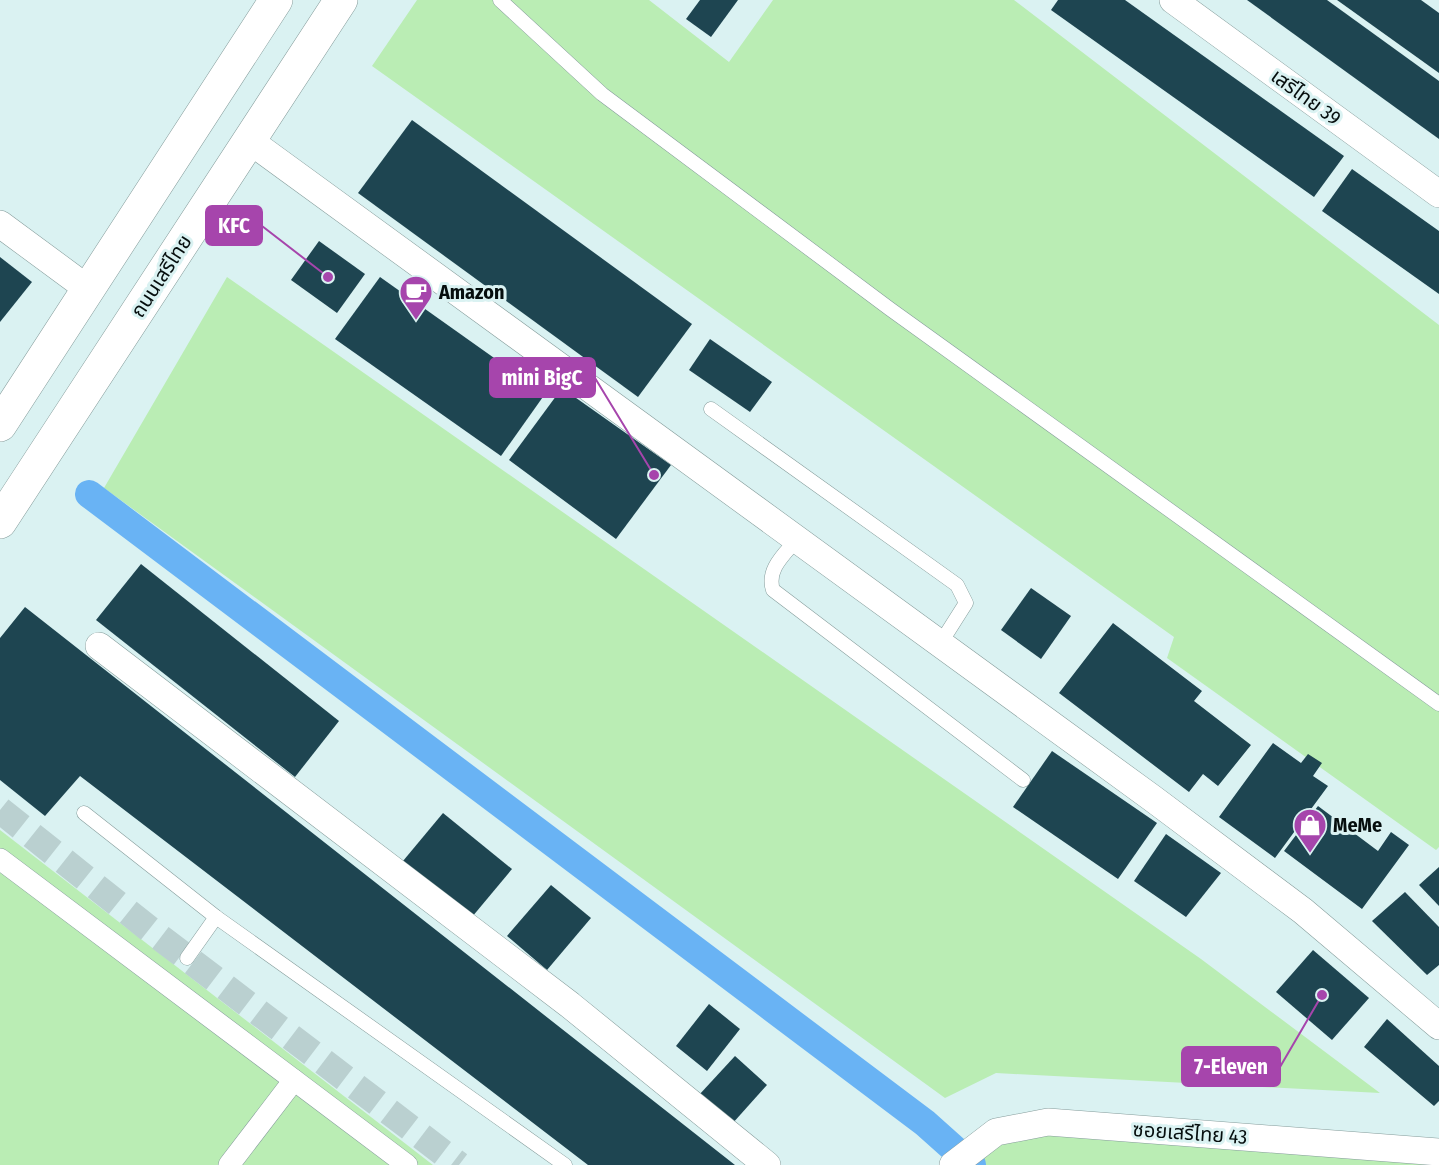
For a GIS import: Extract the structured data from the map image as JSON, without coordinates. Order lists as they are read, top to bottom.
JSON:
{
  "streets": {
    "main road": ["ถนนเสรีไทย"],
    "street": ["เสรีไทย 39", "ซอยเสรีไทย 43"]
  },
  "places": {
    "other": ["KFC", "mini BigC", "7-Eleven"],
    "cafe": ["Amazon"],
    "shop": ["MeMe"]
  }
}
